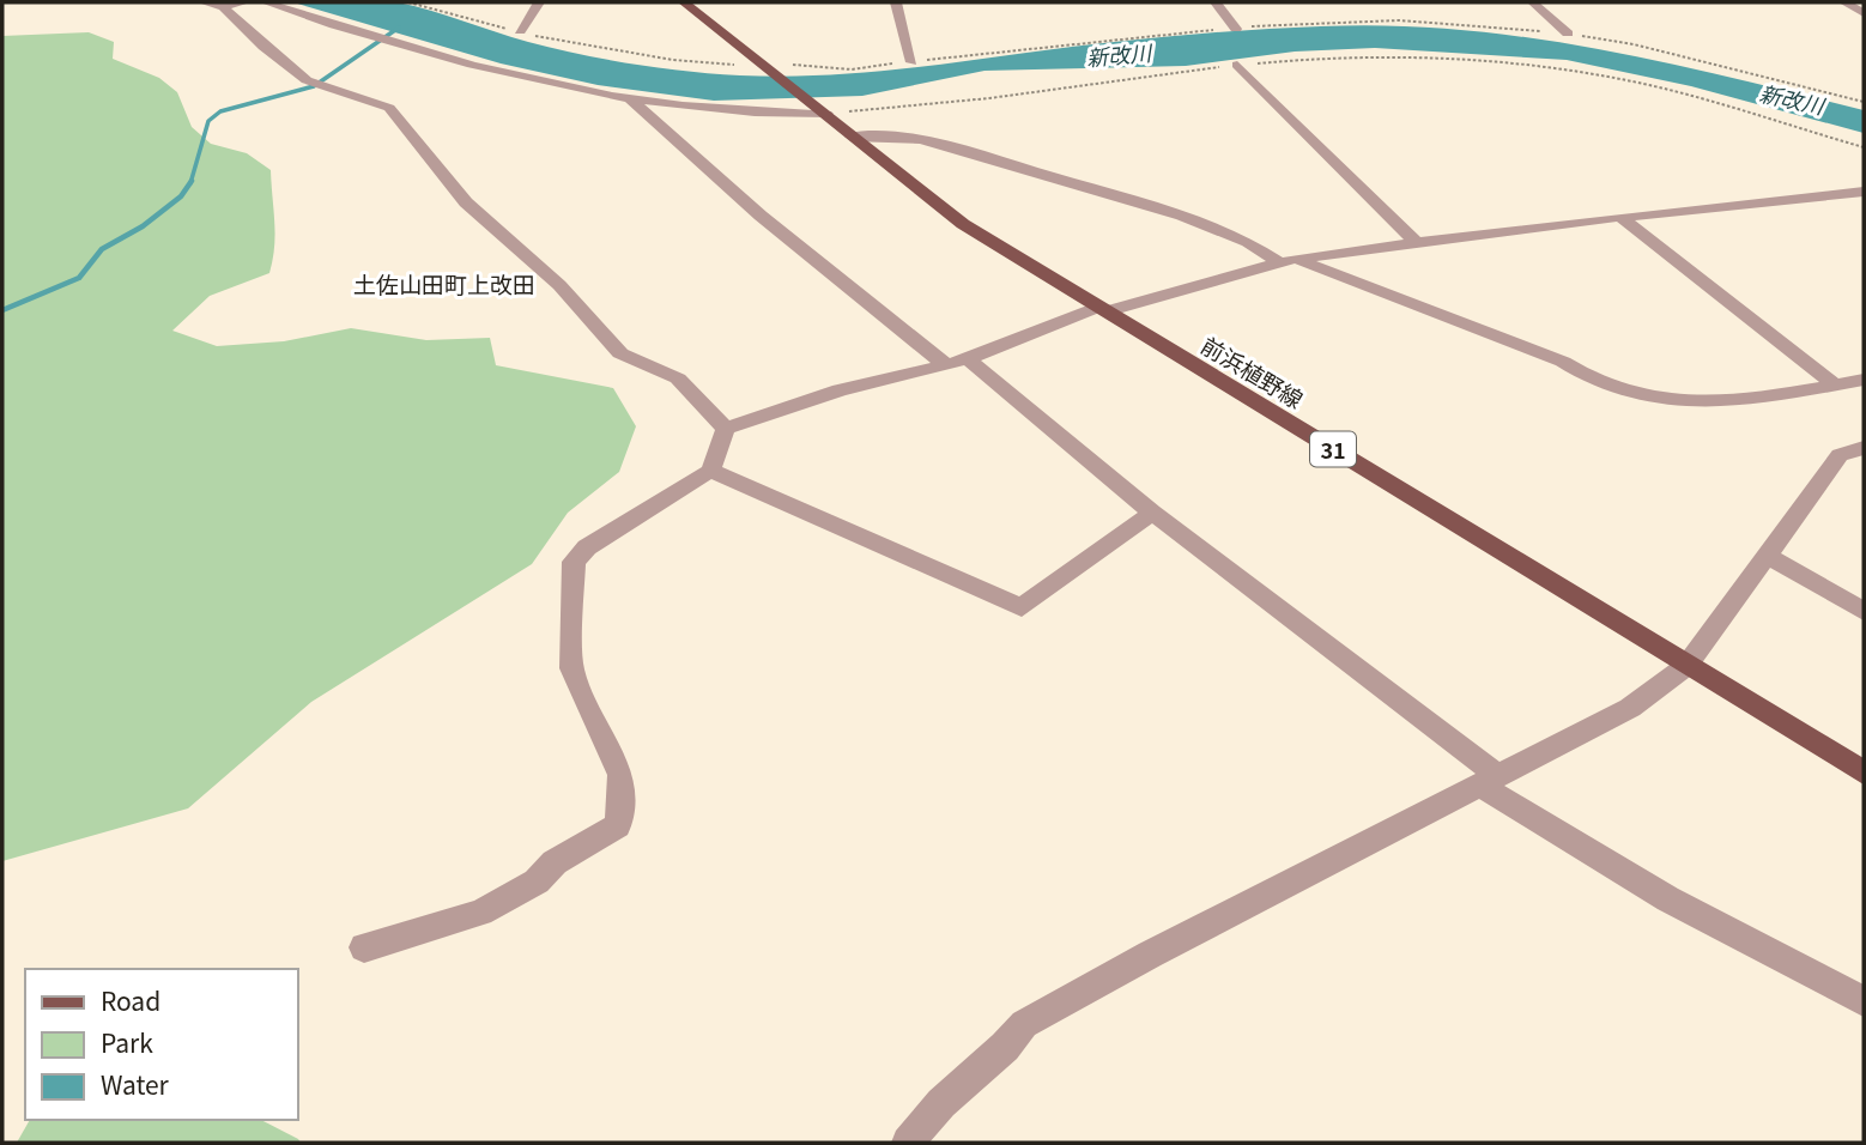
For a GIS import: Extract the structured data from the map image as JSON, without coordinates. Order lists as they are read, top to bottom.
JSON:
{
  "streets": {
    "main road": ["前浜植野線", "31"]
  },
  "districts": ["土佐山田町上改田"],
  "water": ["新改川"],
  "legend": ["Road", "Park", "Water"]
}
